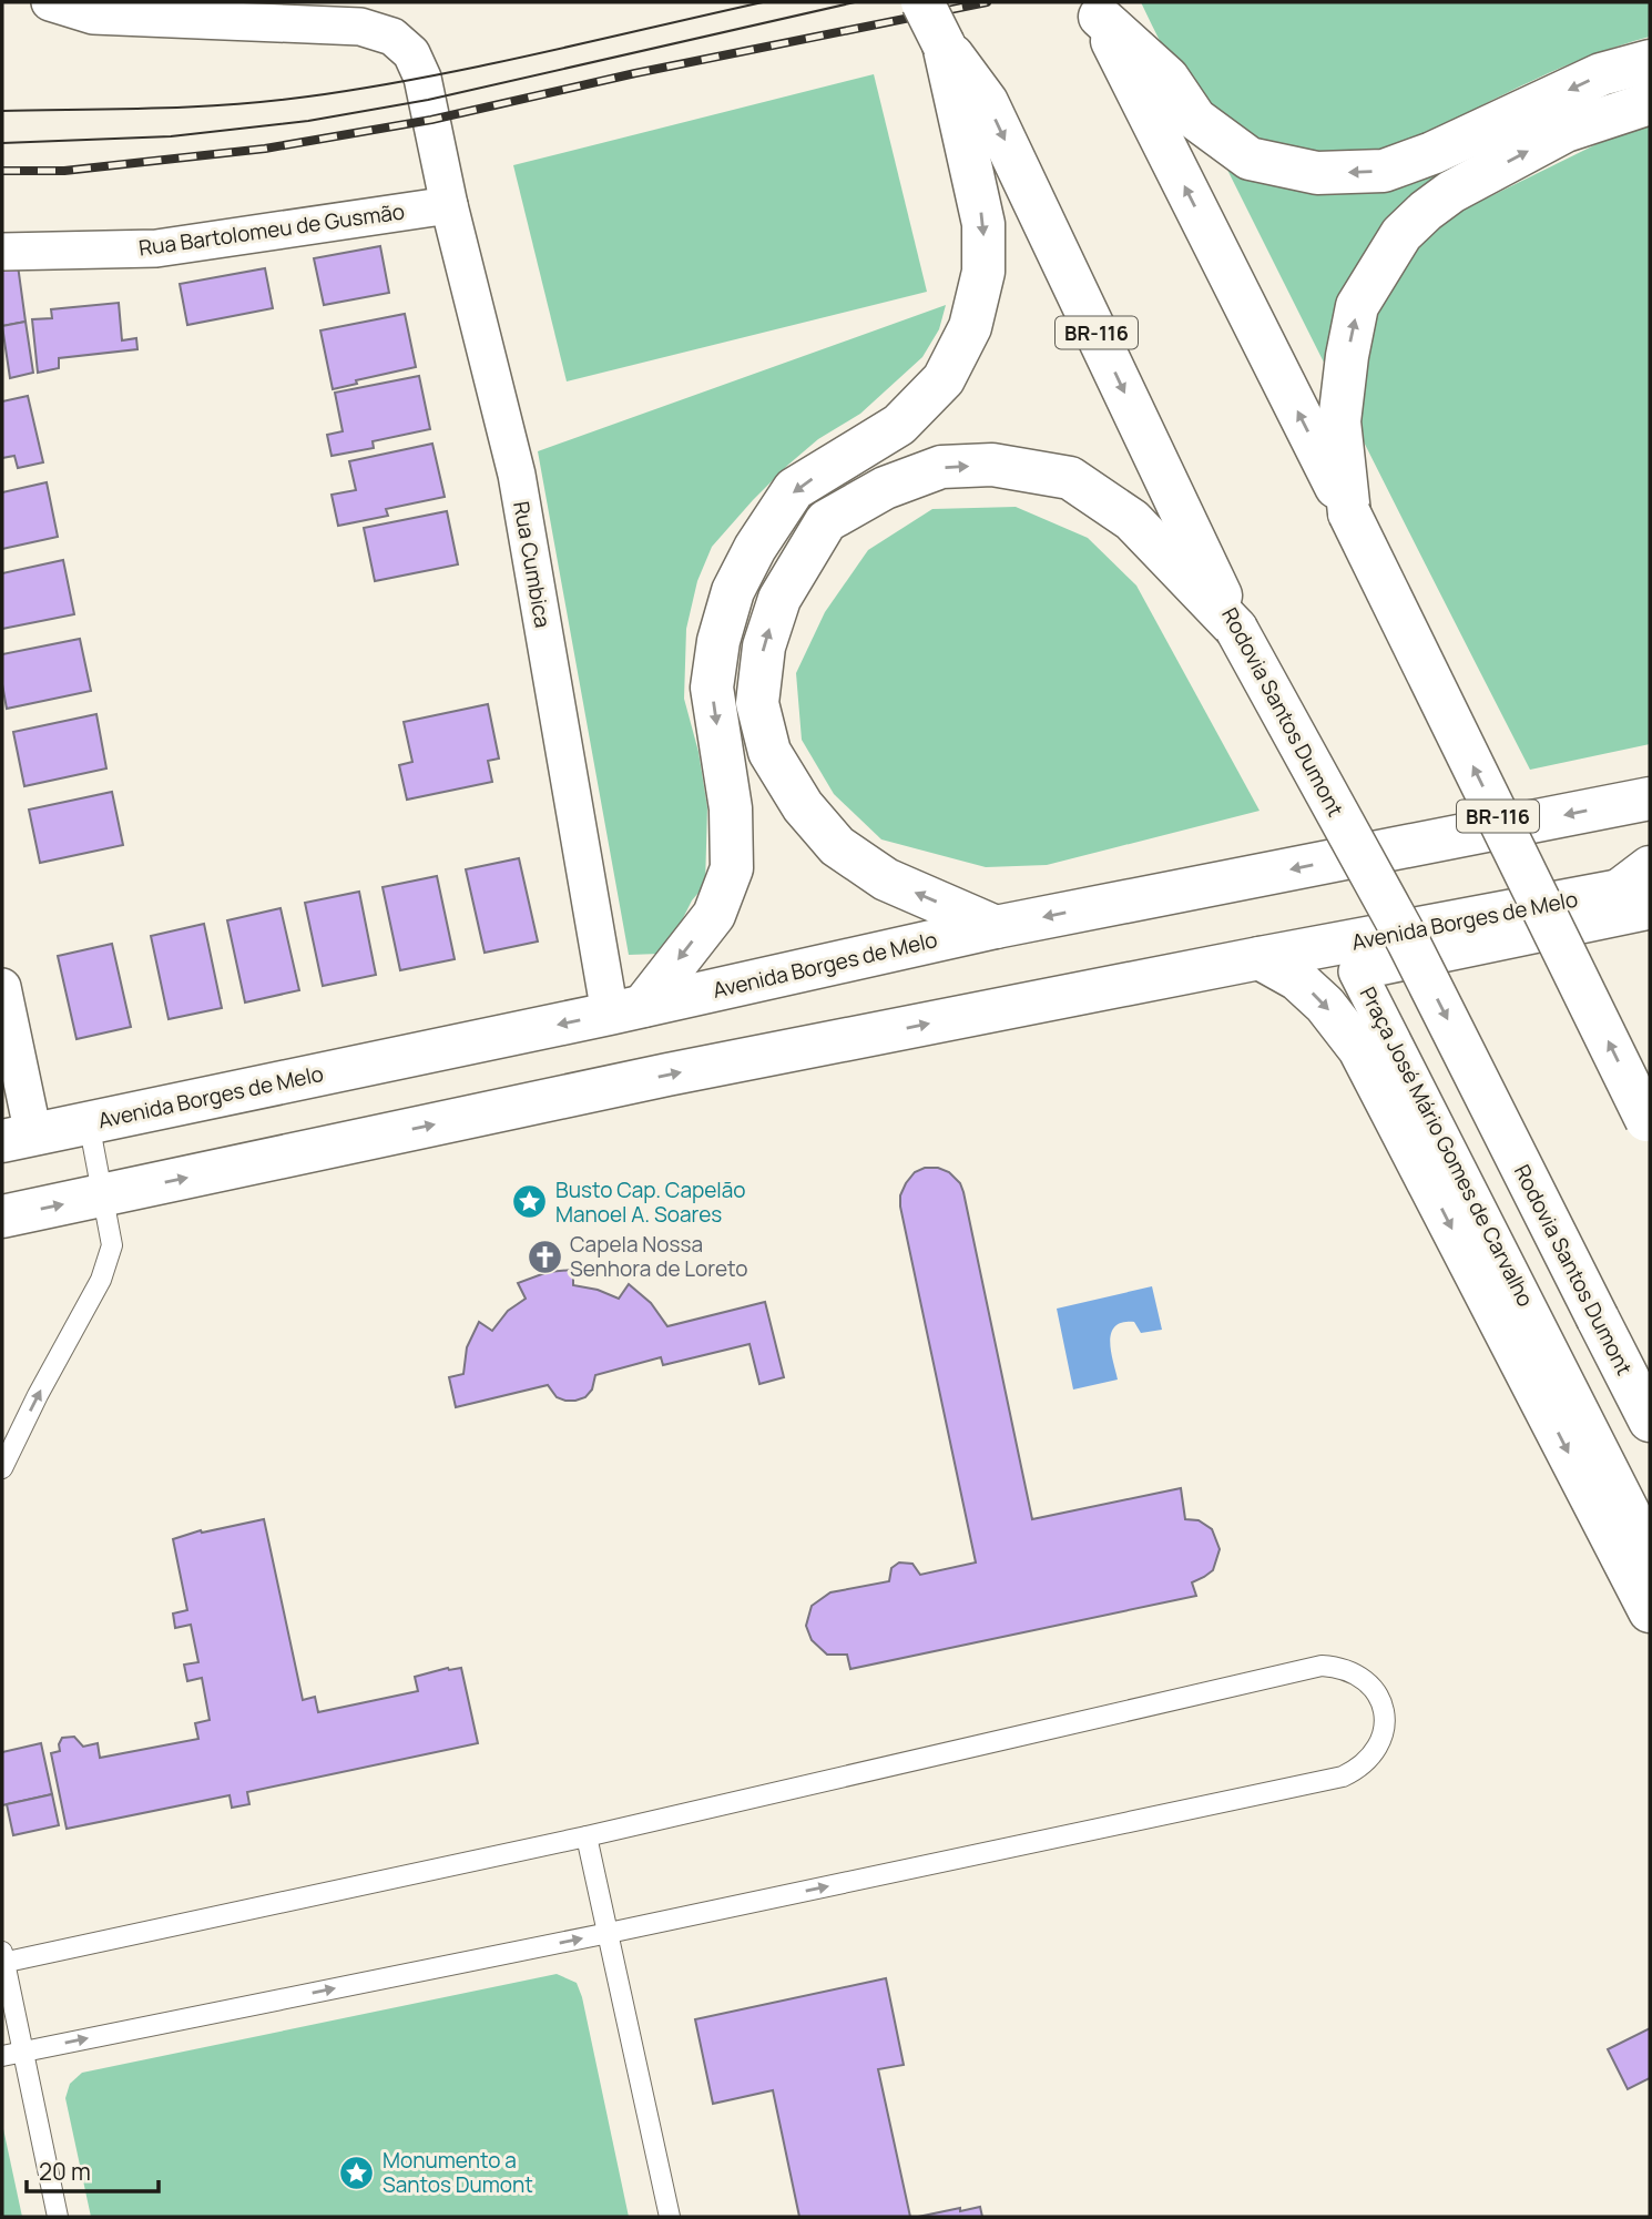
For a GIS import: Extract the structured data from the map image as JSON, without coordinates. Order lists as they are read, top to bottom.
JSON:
{
  "streets": {
    "main road": ["BR-116", "Rodovia Santos Dumont", "Avenida Borges de Melo"],
    "street": ["Rua Bartolomeu de Gusmão", "Rua Cumbica", "Praça José Mário Gomes de Carvalho"]
  },
  "crossings": [
    ["Rua Bartolomeu de Gusmão", "Rua Cumbica"],
    ["Rua Cumbica", "Avenida Borges de Melo"],
    ["Avenida Borges de Melo", "Praça José Mário Gomes de Carvalho"]
  ],
  "places": {
    "place": ["Busto Cap. Capelão Manoel A. Soares", "Monumento a Santos Dumont"],
    "church": ["Capela Nossa Senhora de Loreto"]
  },
  "scale_bar": "20 m"
}
